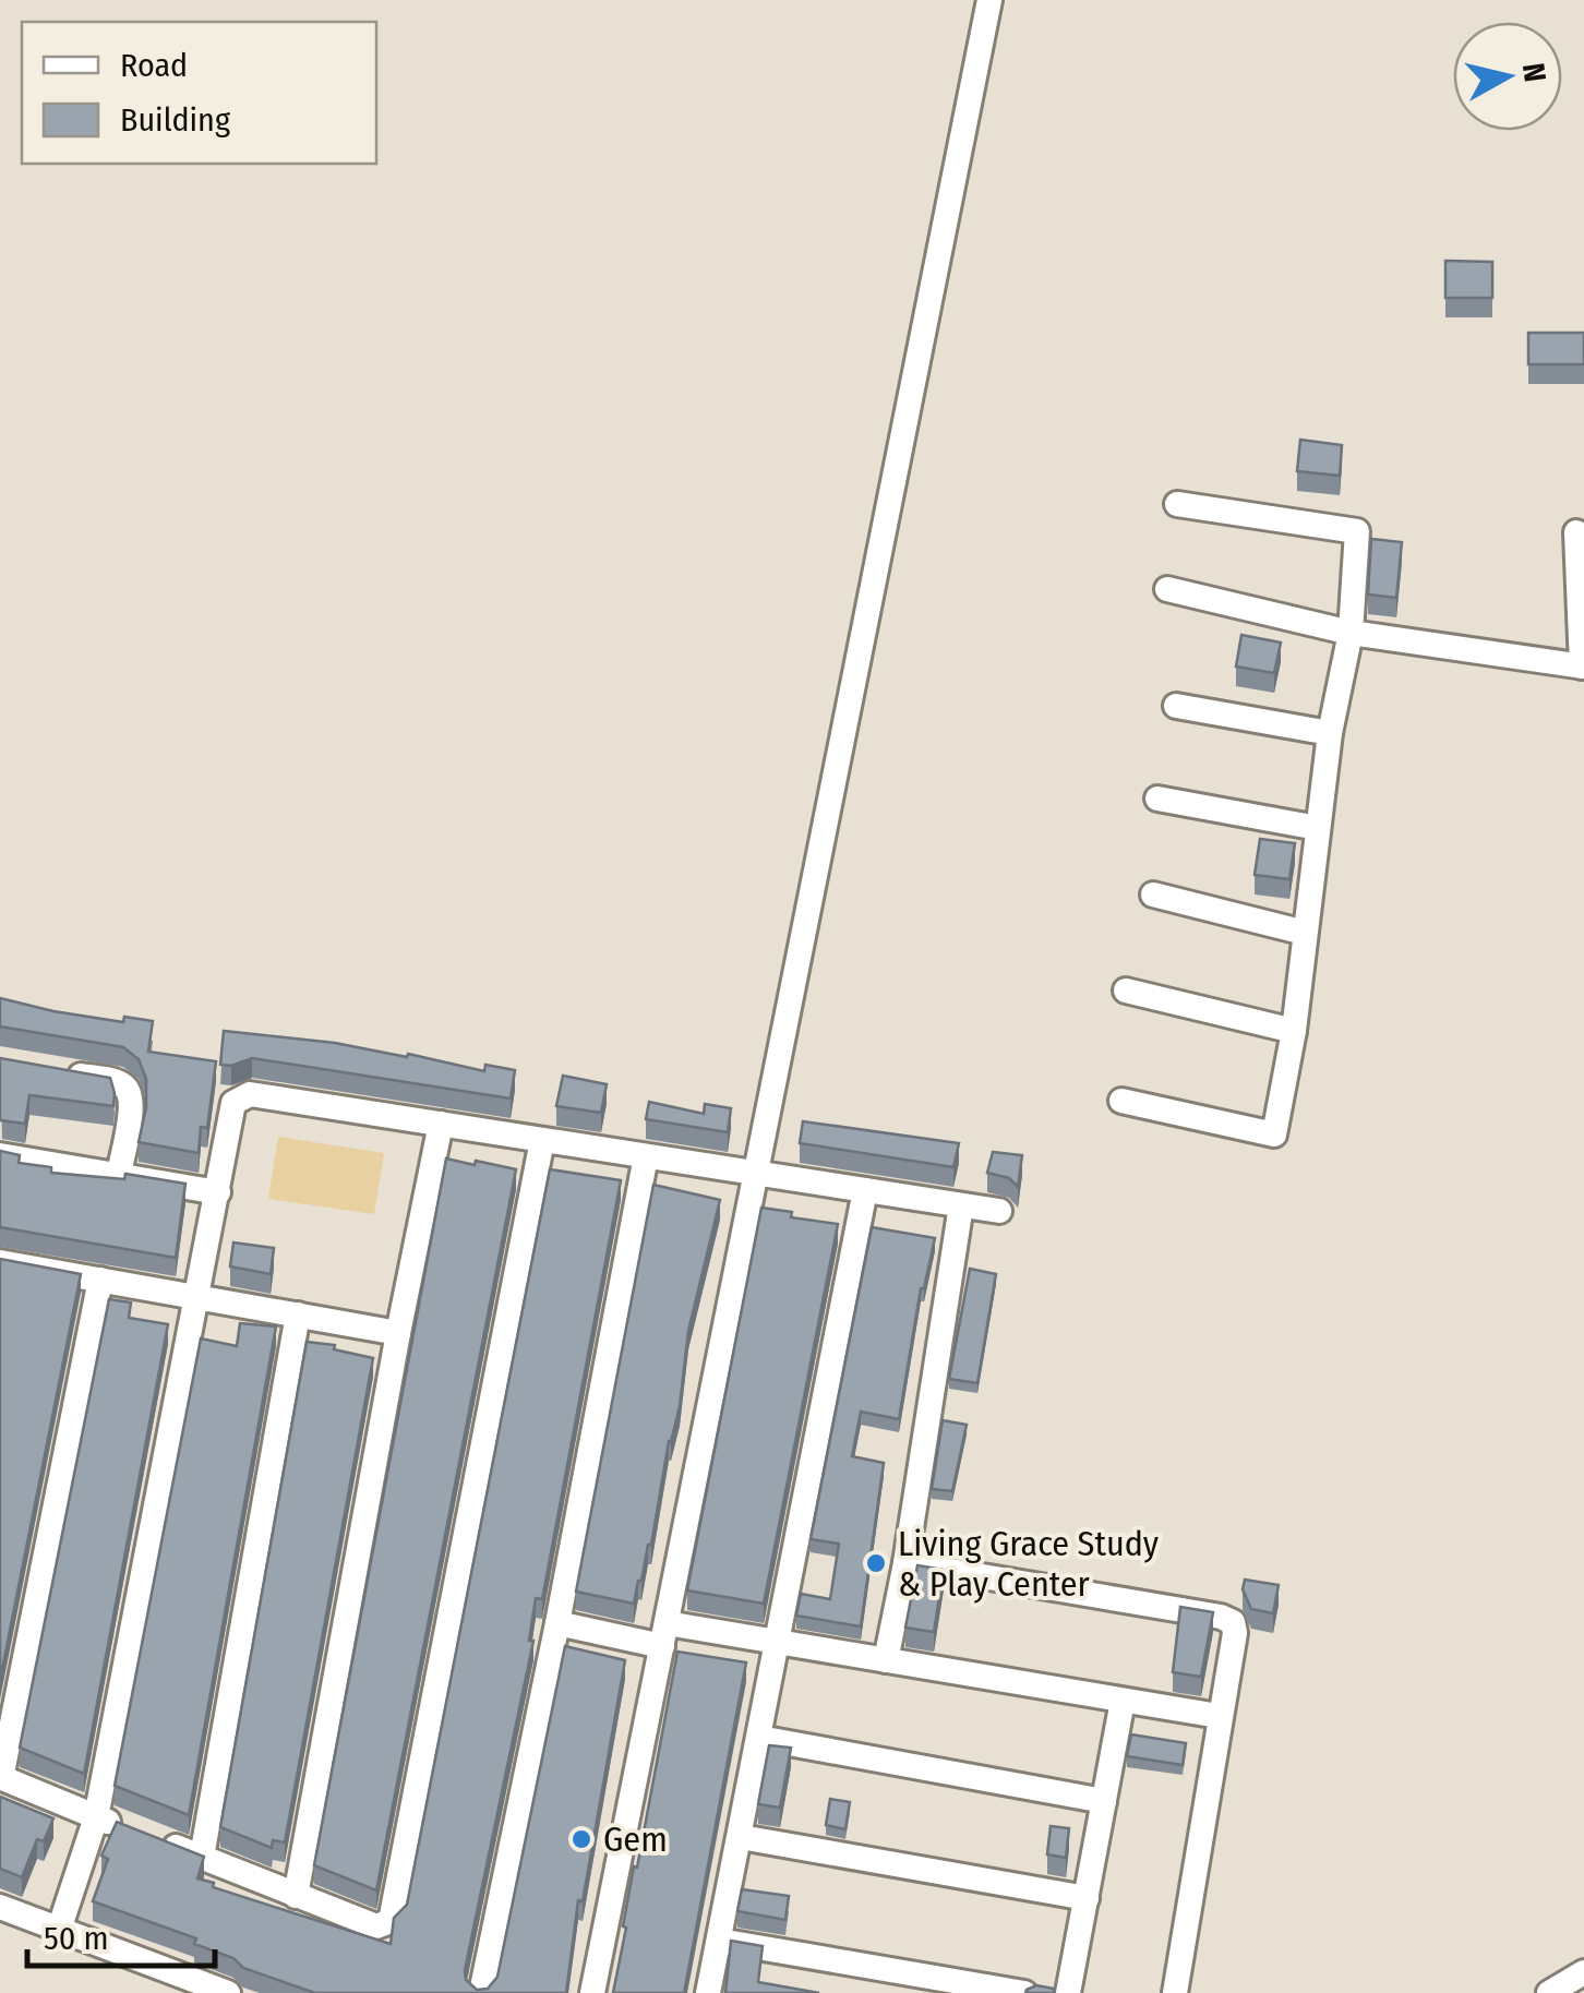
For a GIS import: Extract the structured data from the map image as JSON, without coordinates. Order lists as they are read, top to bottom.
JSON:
{
  "places": ["Living Grace Study & Play Center", "Gem"],
  "legend": ["Road", "Building"],
  "scale_bar": "50 m",
  "north": "right"
}
